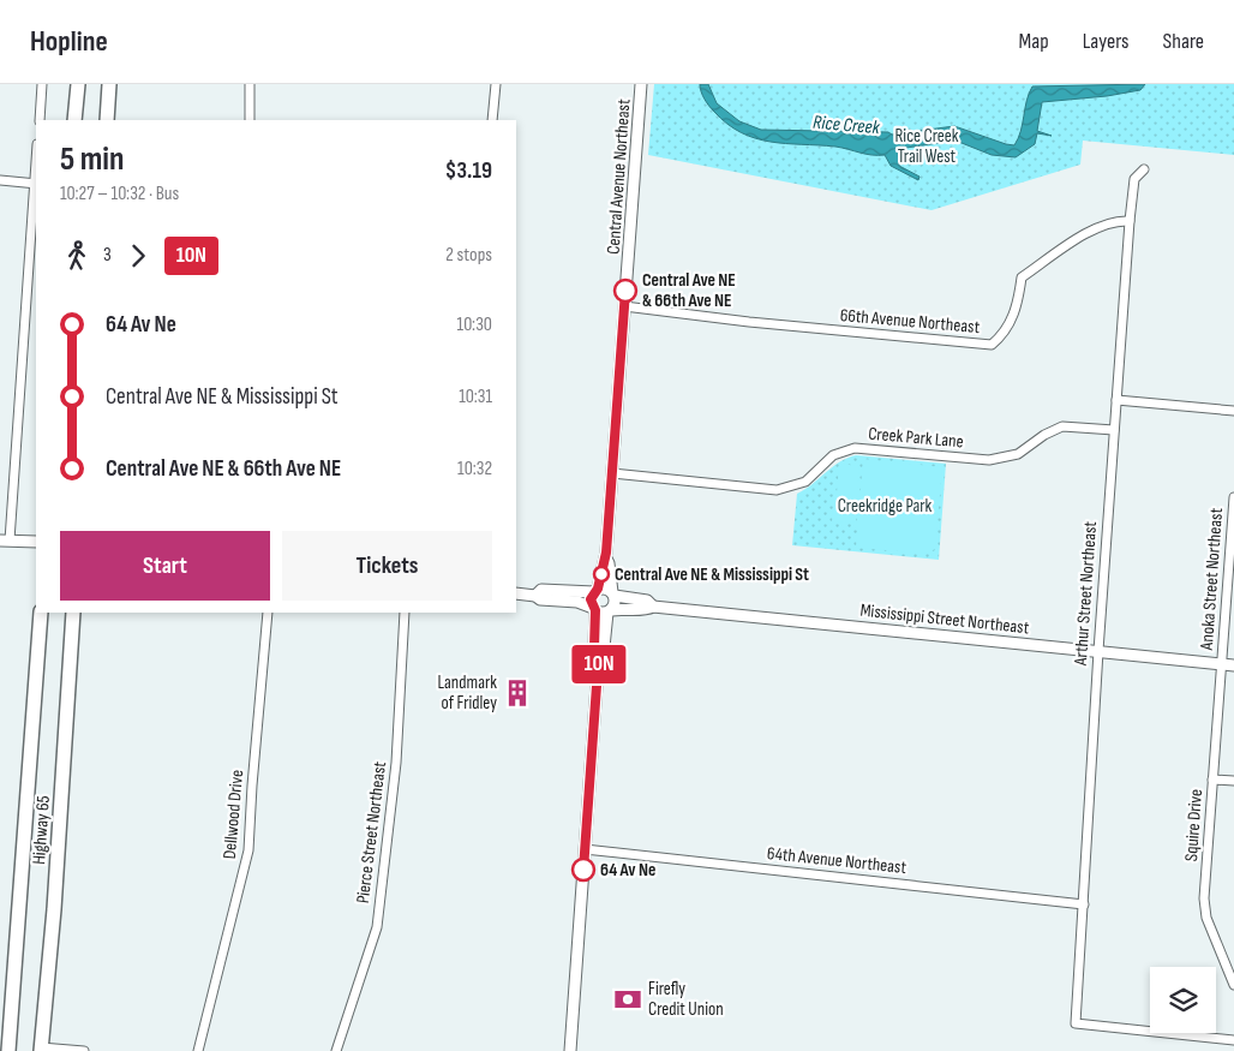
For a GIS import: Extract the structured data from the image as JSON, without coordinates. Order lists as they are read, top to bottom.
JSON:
{
  "streets": {
    "highway": ["Highway 65"],
    "street": [
      "Central Avenue Northeast",
      "66th Avenue Northeast",
      "Creek Park Lane",
      "Anoka Street Northeast",
      "Arthur Street Northeast",
      "Mississippi Street Northeast",
      "Dellwood Drive",
      "Squire Drive",
      "Pierce Street Northeast",
      "64th Avenue Northeast"
    ]
  },
  "crossings": [
    ["Central Avenue Northeast", "66th Avenue Northeast"],
    ["Central Avenue Northeast", "Creek Park Lane"],
    ["Central Avenue Northeast", "Mississippi Street Northeast"],
    ["66th Avenue Northeast", "Arthur Street Northeast"],
    ["Creek Park Lane", "Arthur Street Northeast"],
    ["Anoka Street Northeast", "Mississippi Street Northeast"],
    ["Anoka Street Northeast", "Squire Drive"],
    ["Arthur Street Northeast", "Mississippi Street Northeast"],
    ["Arthur Street Northeast", "64th Avenue Northeast"],
    ["Mississippi Street Northeast", "Squire Drive"]
  ],
  "water": ["Rice Creek"],
  "parks": ["Rice Creek Trail West", "Creekridge Park"],
  "places": {
    "other": ["Central Ave NE & 66th Ave NE", "Central Ave NE & Mississippi St", "64 Av Ne"],
    "building": ["Landmark of Fridley"],
    "bank": ["Firefly Credit Union"]
  },
  "lines": ["bus line 10N"],
  "page": {
    "header": "Hopline",
    "nav": ["Map", "Layers", "Share"],
    "on_map": "10N",
    "heading": ["5 min", "10:27 – 10:32 · Bus", "$3.19"],
    "legs": ["3", "10N", "2 stops"],
    "list": [
      {
        "name": "64 Av Ne",
        "value": "10:30"
      },
      {
        "name": "Central Ave NE & Mississippi St",
        "value": "10:31"
      },
      {
        "name": "Central Ave NE & 66th Ave NE",
        "value": "10:32"
      }
    ],
    "buttons": ["Start", "Tickets"]
  }
}
